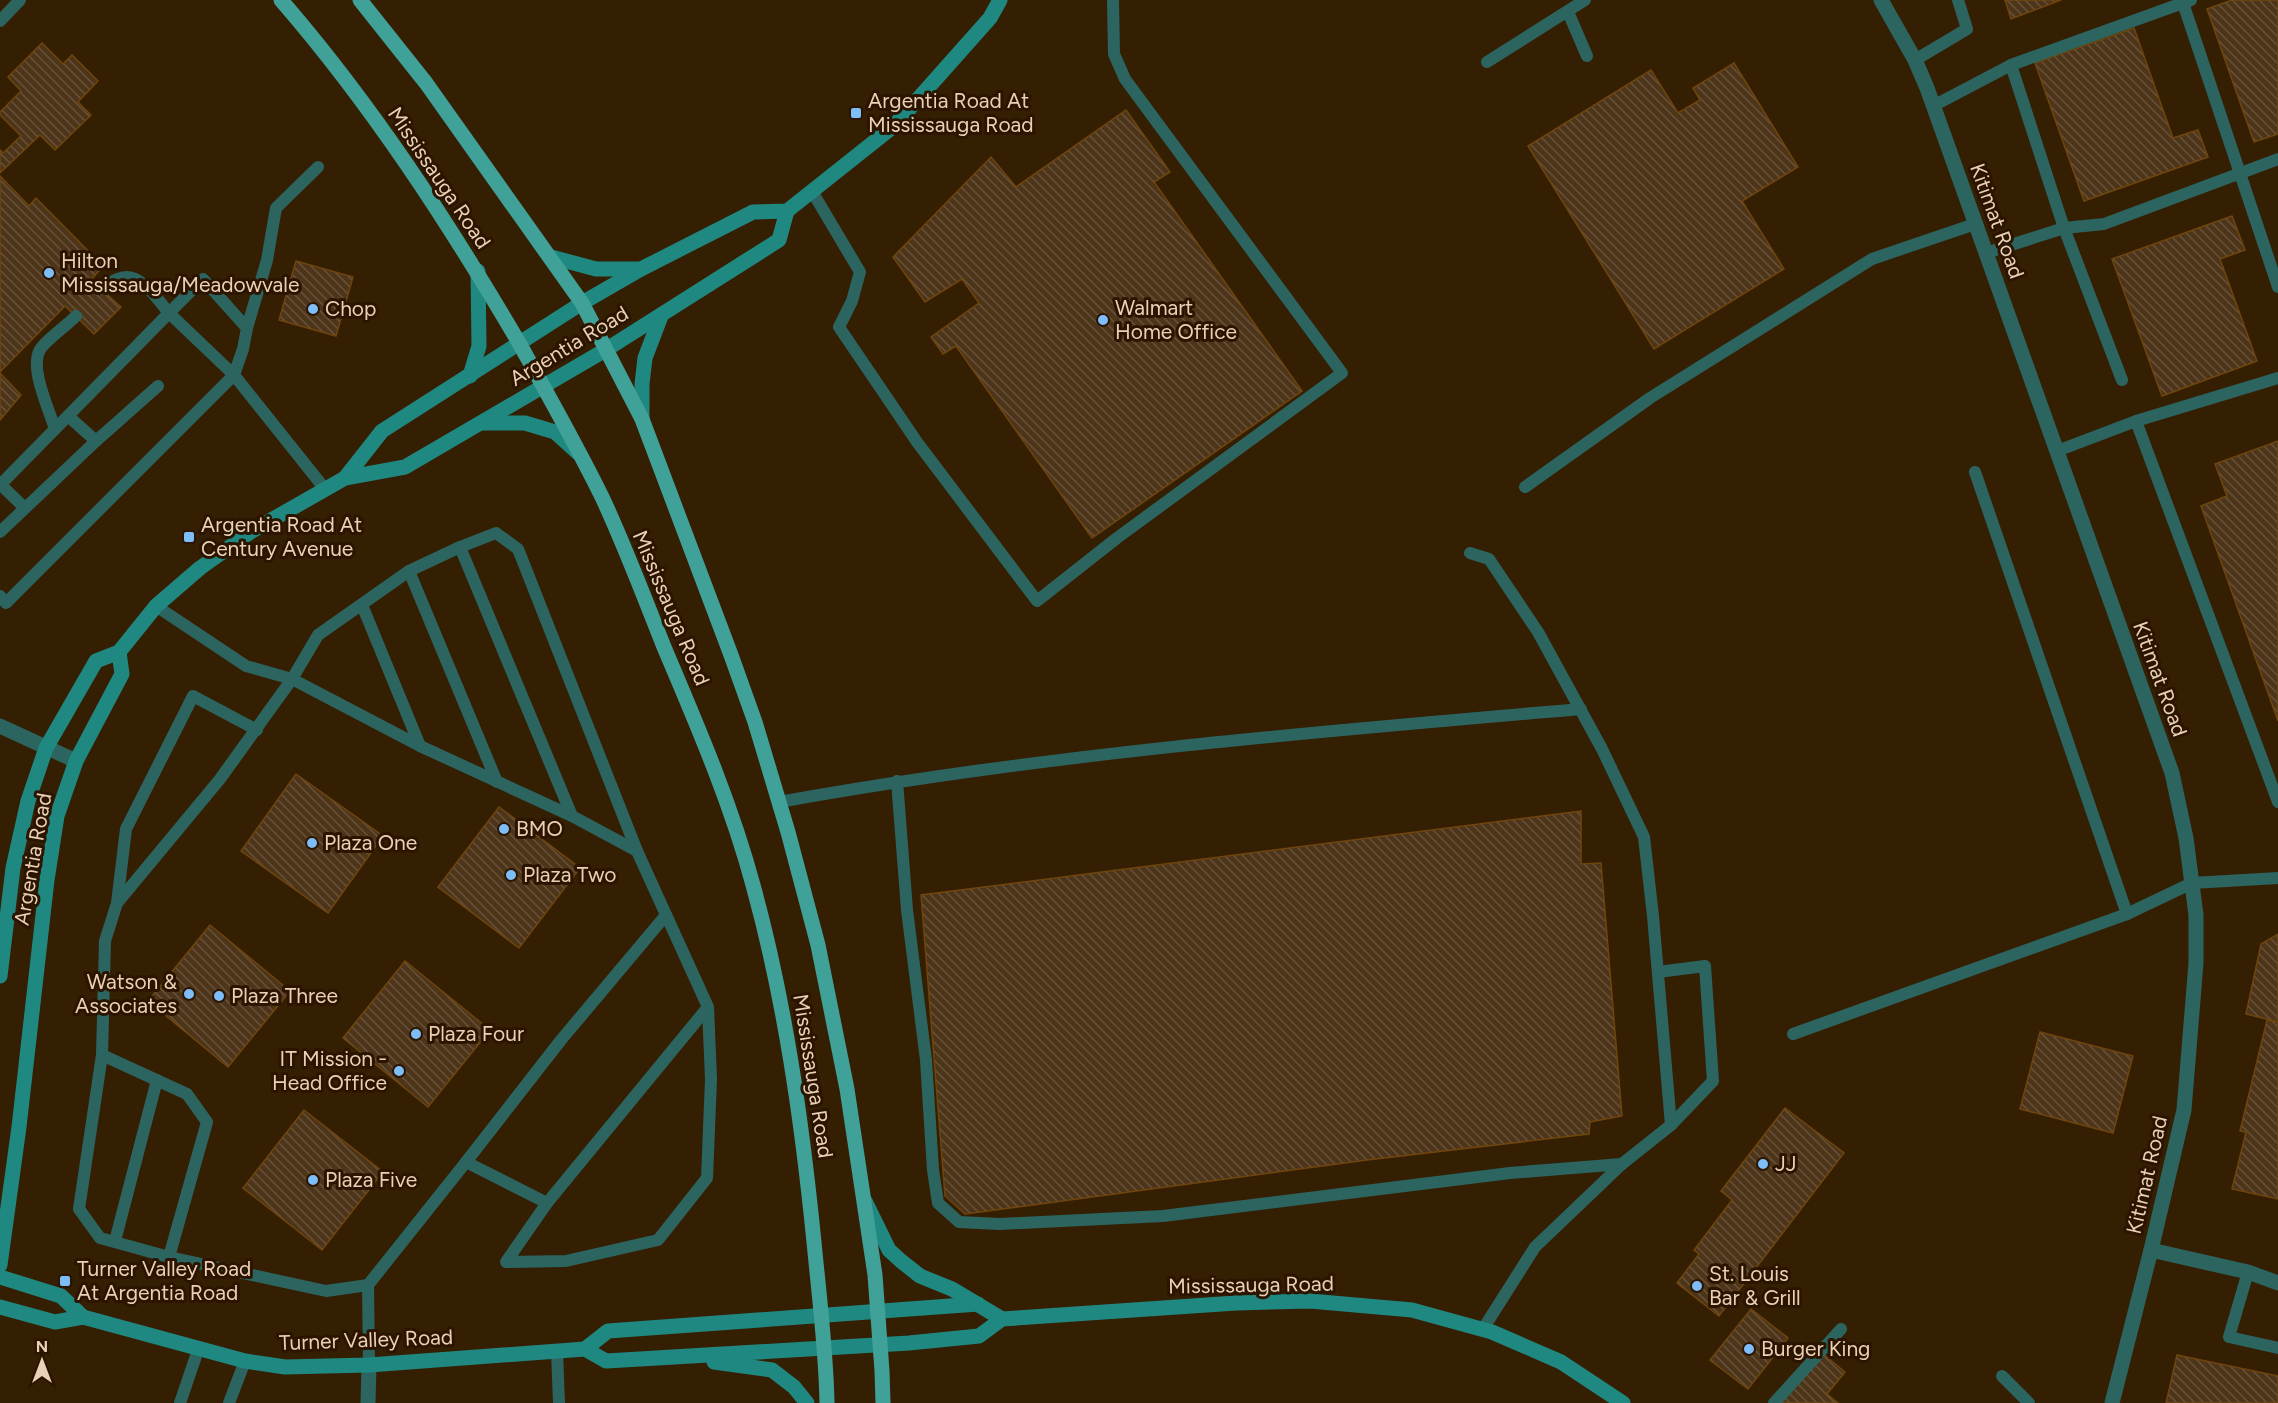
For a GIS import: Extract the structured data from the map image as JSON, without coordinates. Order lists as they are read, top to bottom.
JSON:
{
  "streets": {
    "main road": ["Mississauga Road"],
    "street": ["Kitimat Road", "Argentia Road", "Turner Valley Road"]
  },
  "crossings": [
    ["Mississauga Road", "Argentia Road"],
    ["Mississauga Road", "Turner Valley Road"]
  ],
  "places": {
    "transit": ["Argentia Road At Mississauga Road", "Argentia Road At Century Avenue", "Turner Valley Road At Argentia Road"],
    "other": [
      "Hilton Mississauga/Meadowvale",
      "Chop",
      "Walmart Home Office",
      "BMO",
      "Plaza One",
      "Plaza Two",
      "Watson & Associates",
      "Plaza Three",
      "Plaza Four",
      "IT Mission - Head Office",
      "JJ",
      "Plaza Five",
      "St. Louis Bar & Grill",
      "Burger King"
    ]
  },
  "north": "top"
}
